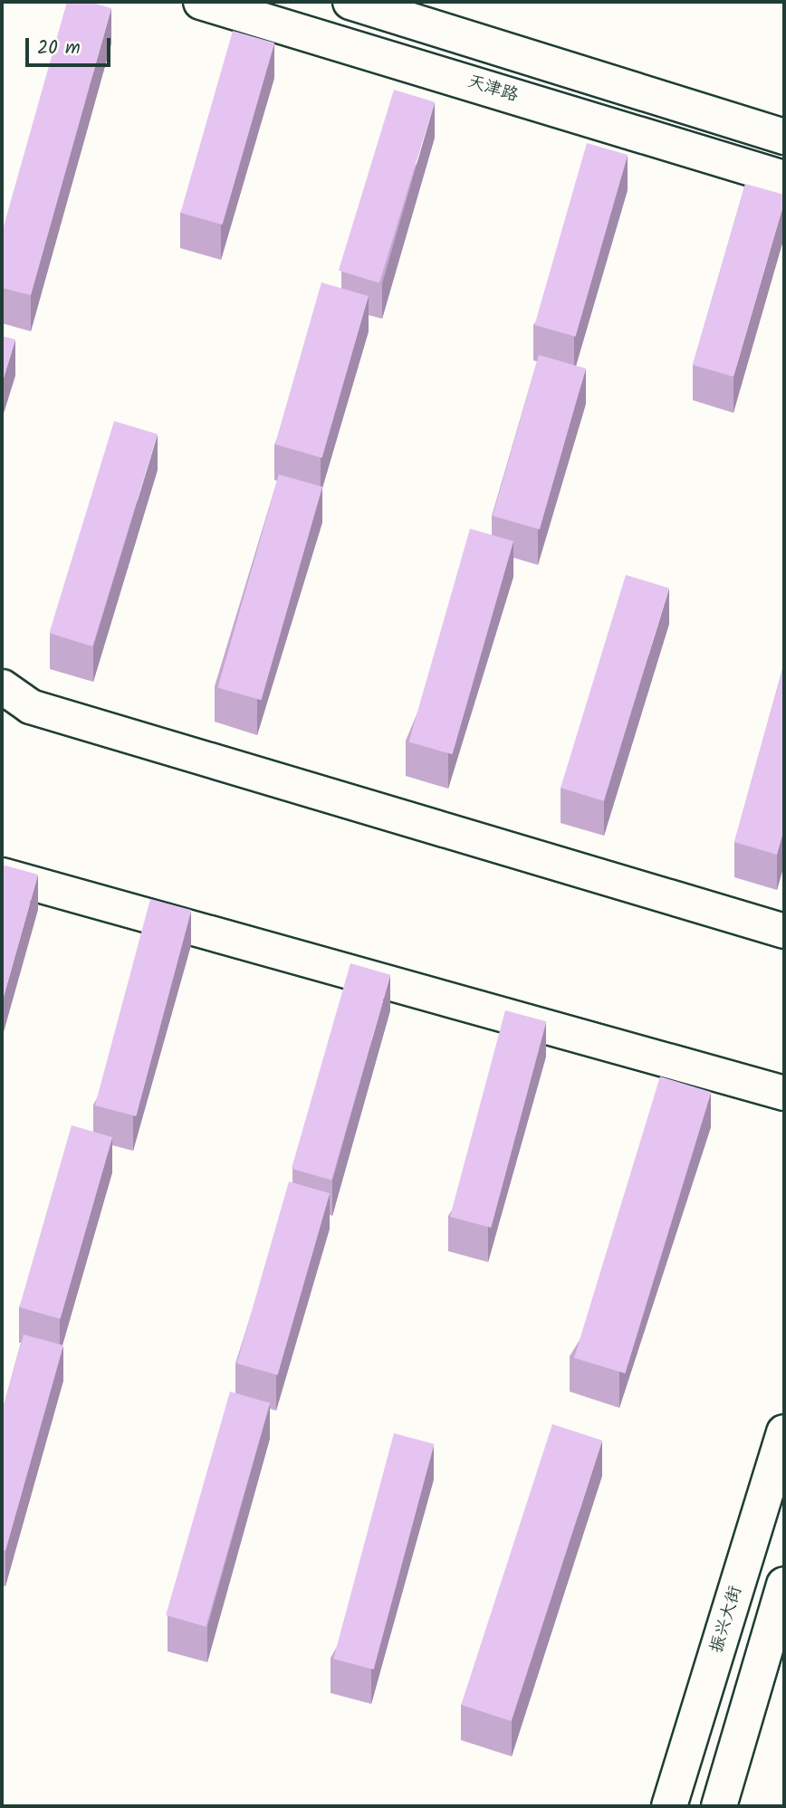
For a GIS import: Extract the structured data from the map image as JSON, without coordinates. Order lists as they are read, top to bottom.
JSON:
{
  "streets": {
    "street": ["天津路", "振兴大街"]
  },
  "scale_bar": "20 m"
}
